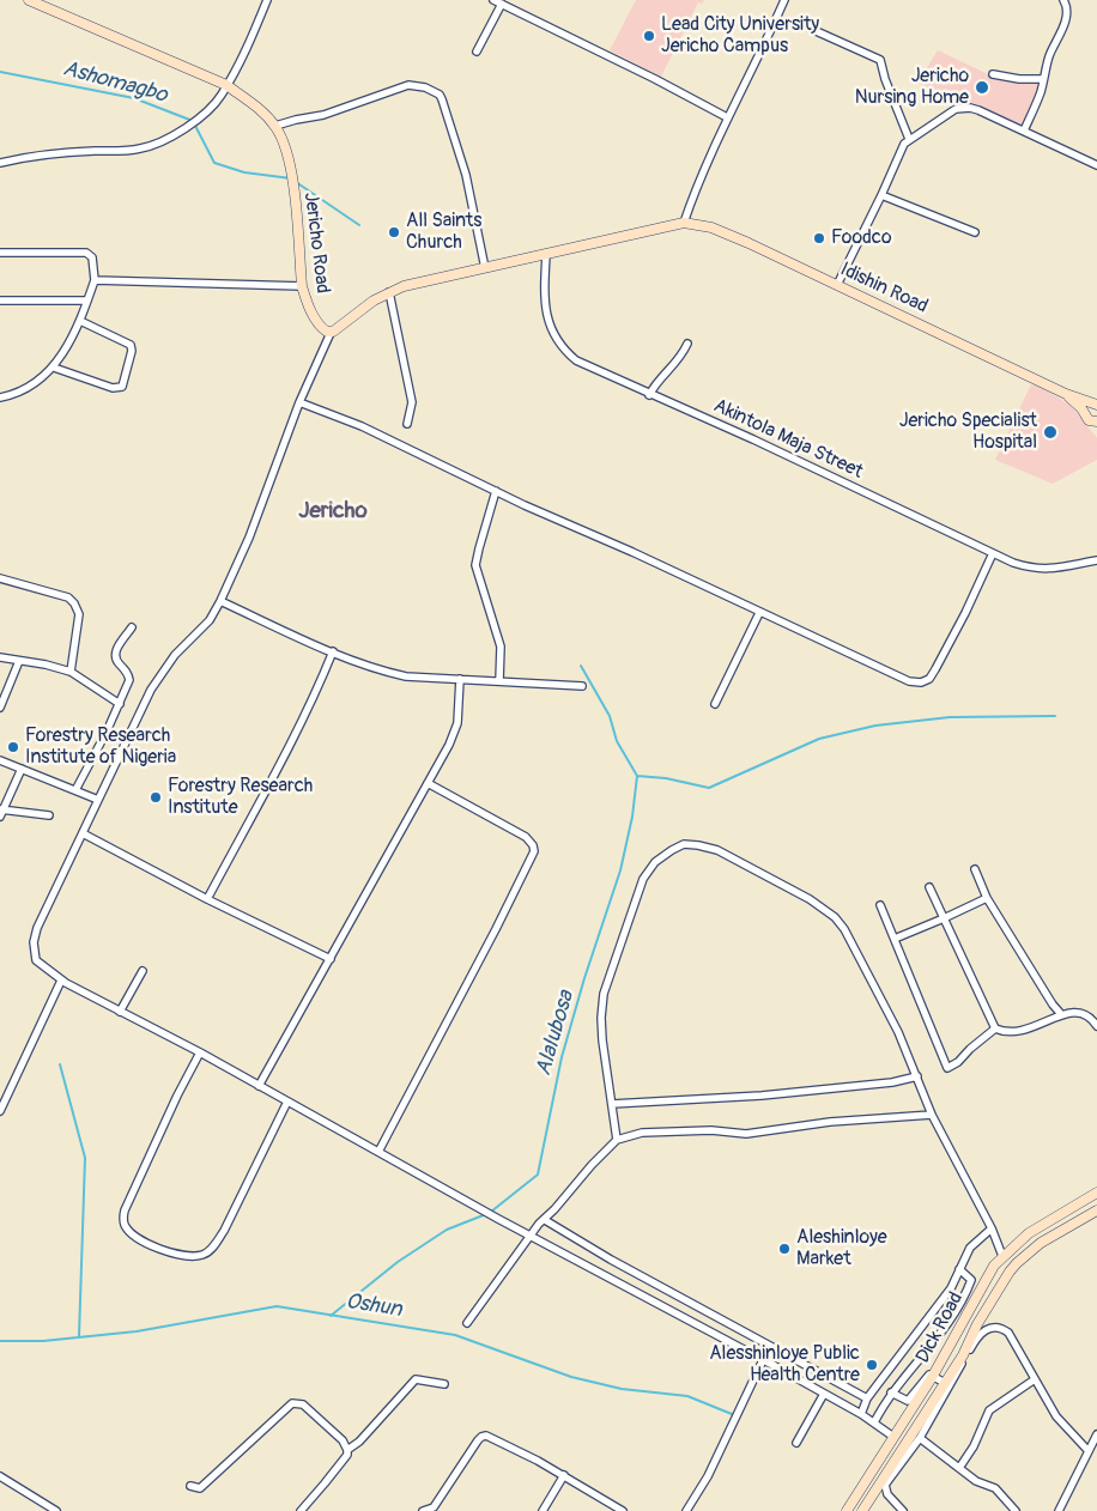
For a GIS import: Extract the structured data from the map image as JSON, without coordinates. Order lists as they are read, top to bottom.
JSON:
{
  "streets": {
    "street": [
      "Jericho Road",
      "Idishin Road",
      "Akintola Maja Street",
      "Dick Road"
    ]
  },
  "districts": ["Jericho"],
  "water": ["Ashomagbo", "Alalubosa", "Oshun"],
  "places": [
    "Lead City University Jericho Campus",
    "Jericho Nursing Home",
    "All Saints Church",
    "Foodco",
    "Jericho Specialist Hospital",
    "Forestry Research Institute of Nigeria",
    "Forestry Research Institute",
    "Aleshinloye Market",
    "Alesshinloye Public Health Centre"
  ]
}
